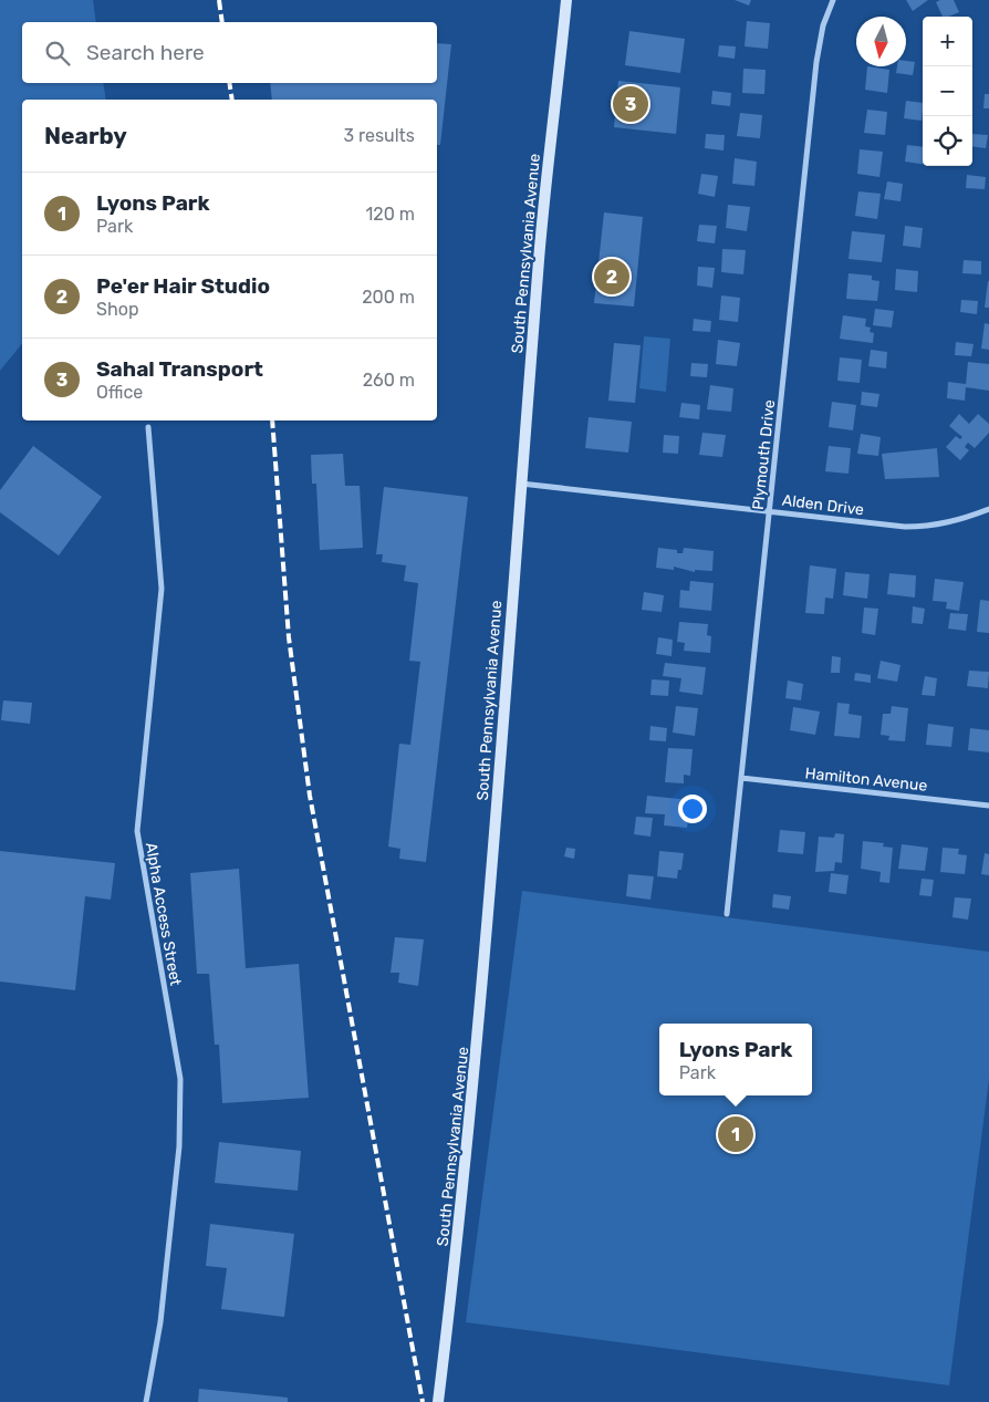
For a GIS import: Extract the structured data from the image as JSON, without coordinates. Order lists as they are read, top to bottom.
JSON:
{
  "streets": {
    "main road": ["South Pennsylvania Avenue"],
    "street": [
      "Plymouth Drive",
      "Alden Drive",
      "Hamilton Avenue",
      "Alpha Access Street"
    ]
  },
  "crossings": [
    ["South Pennsylvania Avenue", "Alden Drive"],
    ["Plymouth Drive", "Alden Drive"],
    ["Plymouth Drive", "Hamilton Avenue"]
  ],
  "north": "bottom",
  "page": {
    "map_buttons": ["+", "−"],
    "search": "Search here",
    "pins": ["3", "2", "1"],
    "heading": ["Nearby", "3 results"],
    "list": [
      {
        "mark": "1",
        "name": "Lyons Park",
        "note": "Park",
        "value": "120 m"
      },
      {
        "mark": "2",
        "name": "Pe'er Hair Studio",
        "note": "Shop",
        "value": "200 m"
      },
      {
        "mark": "3",
        "name": "Sahal Transport",
        "note": "Office",
        "value": "260 m"
      }
    ],
    "popup": ["Lyons Park", "Park"]
  }
}
